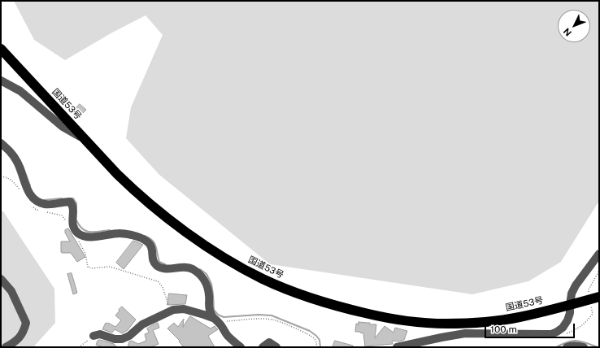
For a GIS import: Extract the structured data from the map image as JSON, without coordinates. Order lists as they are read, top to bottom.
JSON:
{
  "streets": {
    "highway": ["国道53号"]
  },
  "scale_bar": "100 m",
  "north": "bottom left"
}
